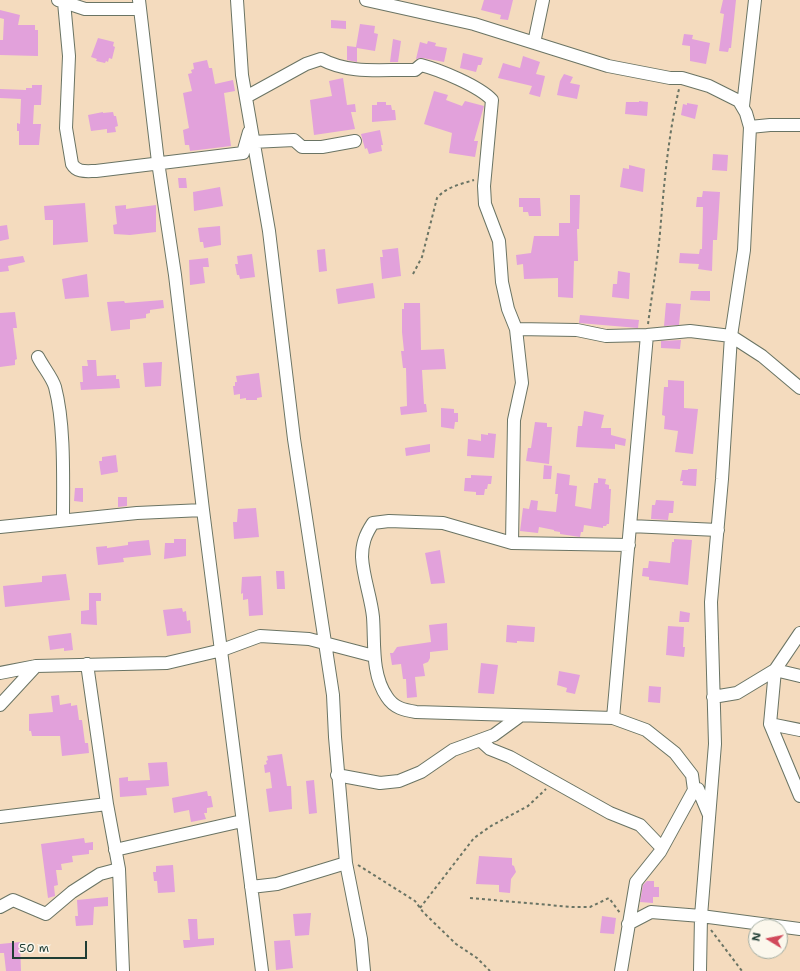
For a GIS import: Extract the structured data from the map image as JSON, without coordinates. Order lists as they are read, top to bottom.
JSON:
{
  "scale_bar": "50 m",
  "north": "left"
}
